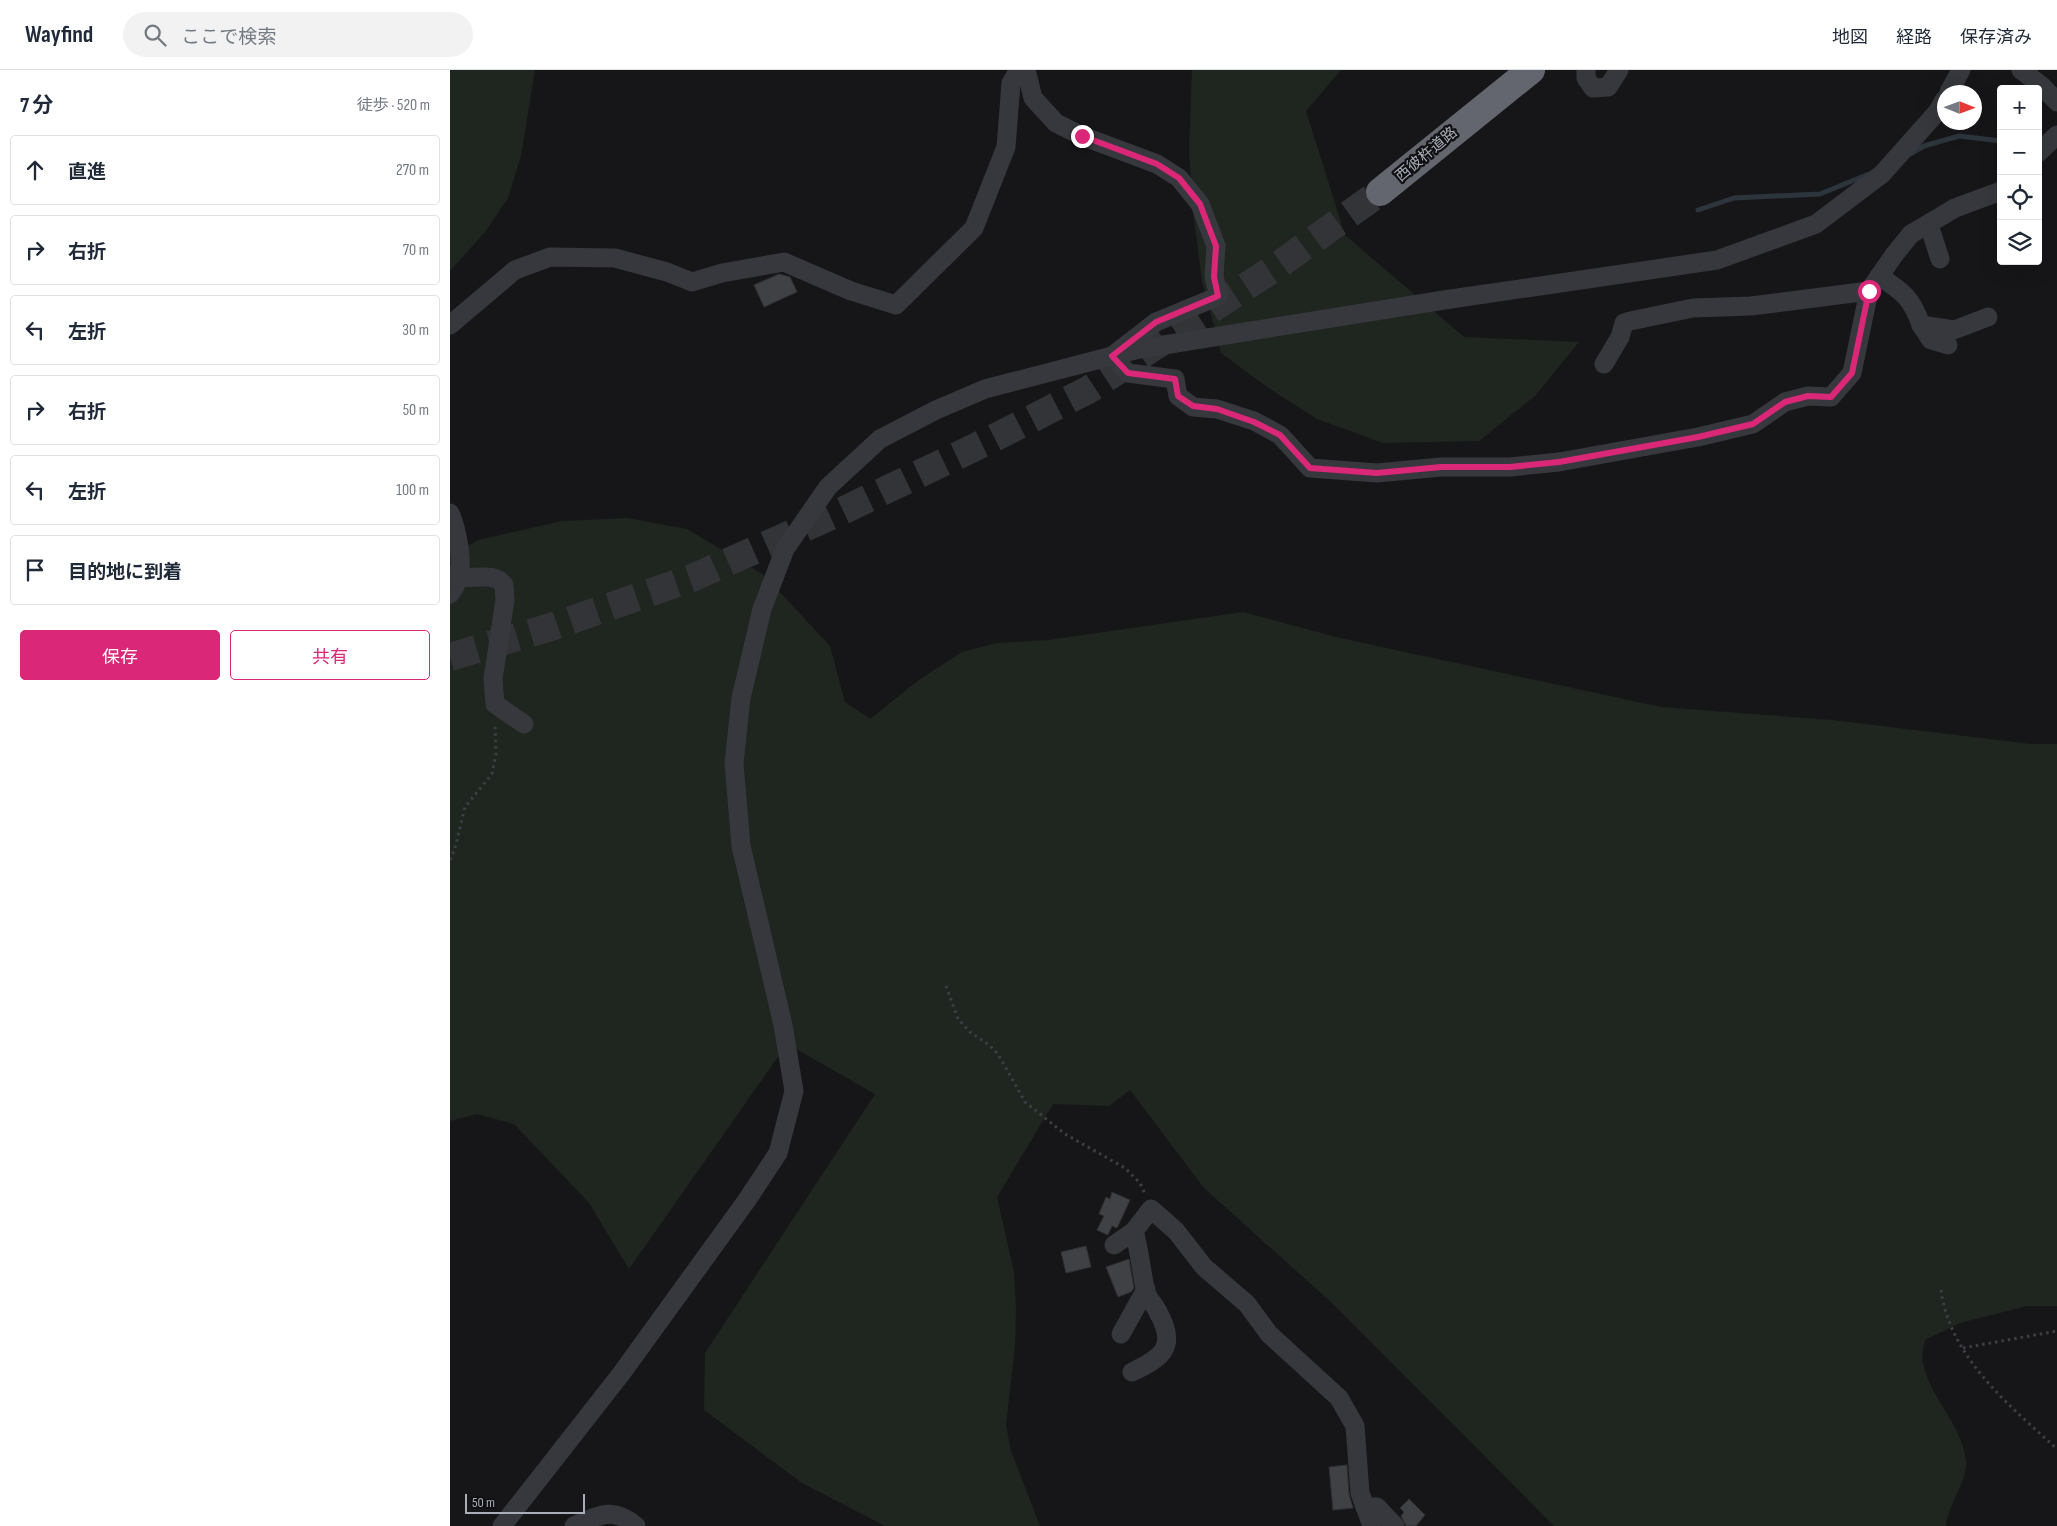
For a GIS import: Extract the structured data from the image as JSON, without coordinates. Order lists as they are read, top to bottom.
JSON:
{
  "streets": {
    "highway": ["西彼杵道路"]
  },
  "scale_bar": "50 m",
  "north": "right",
  "page": {
    "header": "Wayfind",
    "search": "ここで検索",
    "nav": ["地図", "経路", "保存済み"],
    "heading": ["7 分", "徒歩 · 520 m"],
    "map_buttons": ["+", "−"],
    "list": [
      ["直進", "270 m"],
      ["右折", "70 m"],
      ["左折", "30 m"],
      ["右折", "50 m"],
      ["左折", "100 m"],
      "目的地に到着"
    ],
    "buttons": ["保存", "共有"],
    "scale": "50 m"
  }
}
